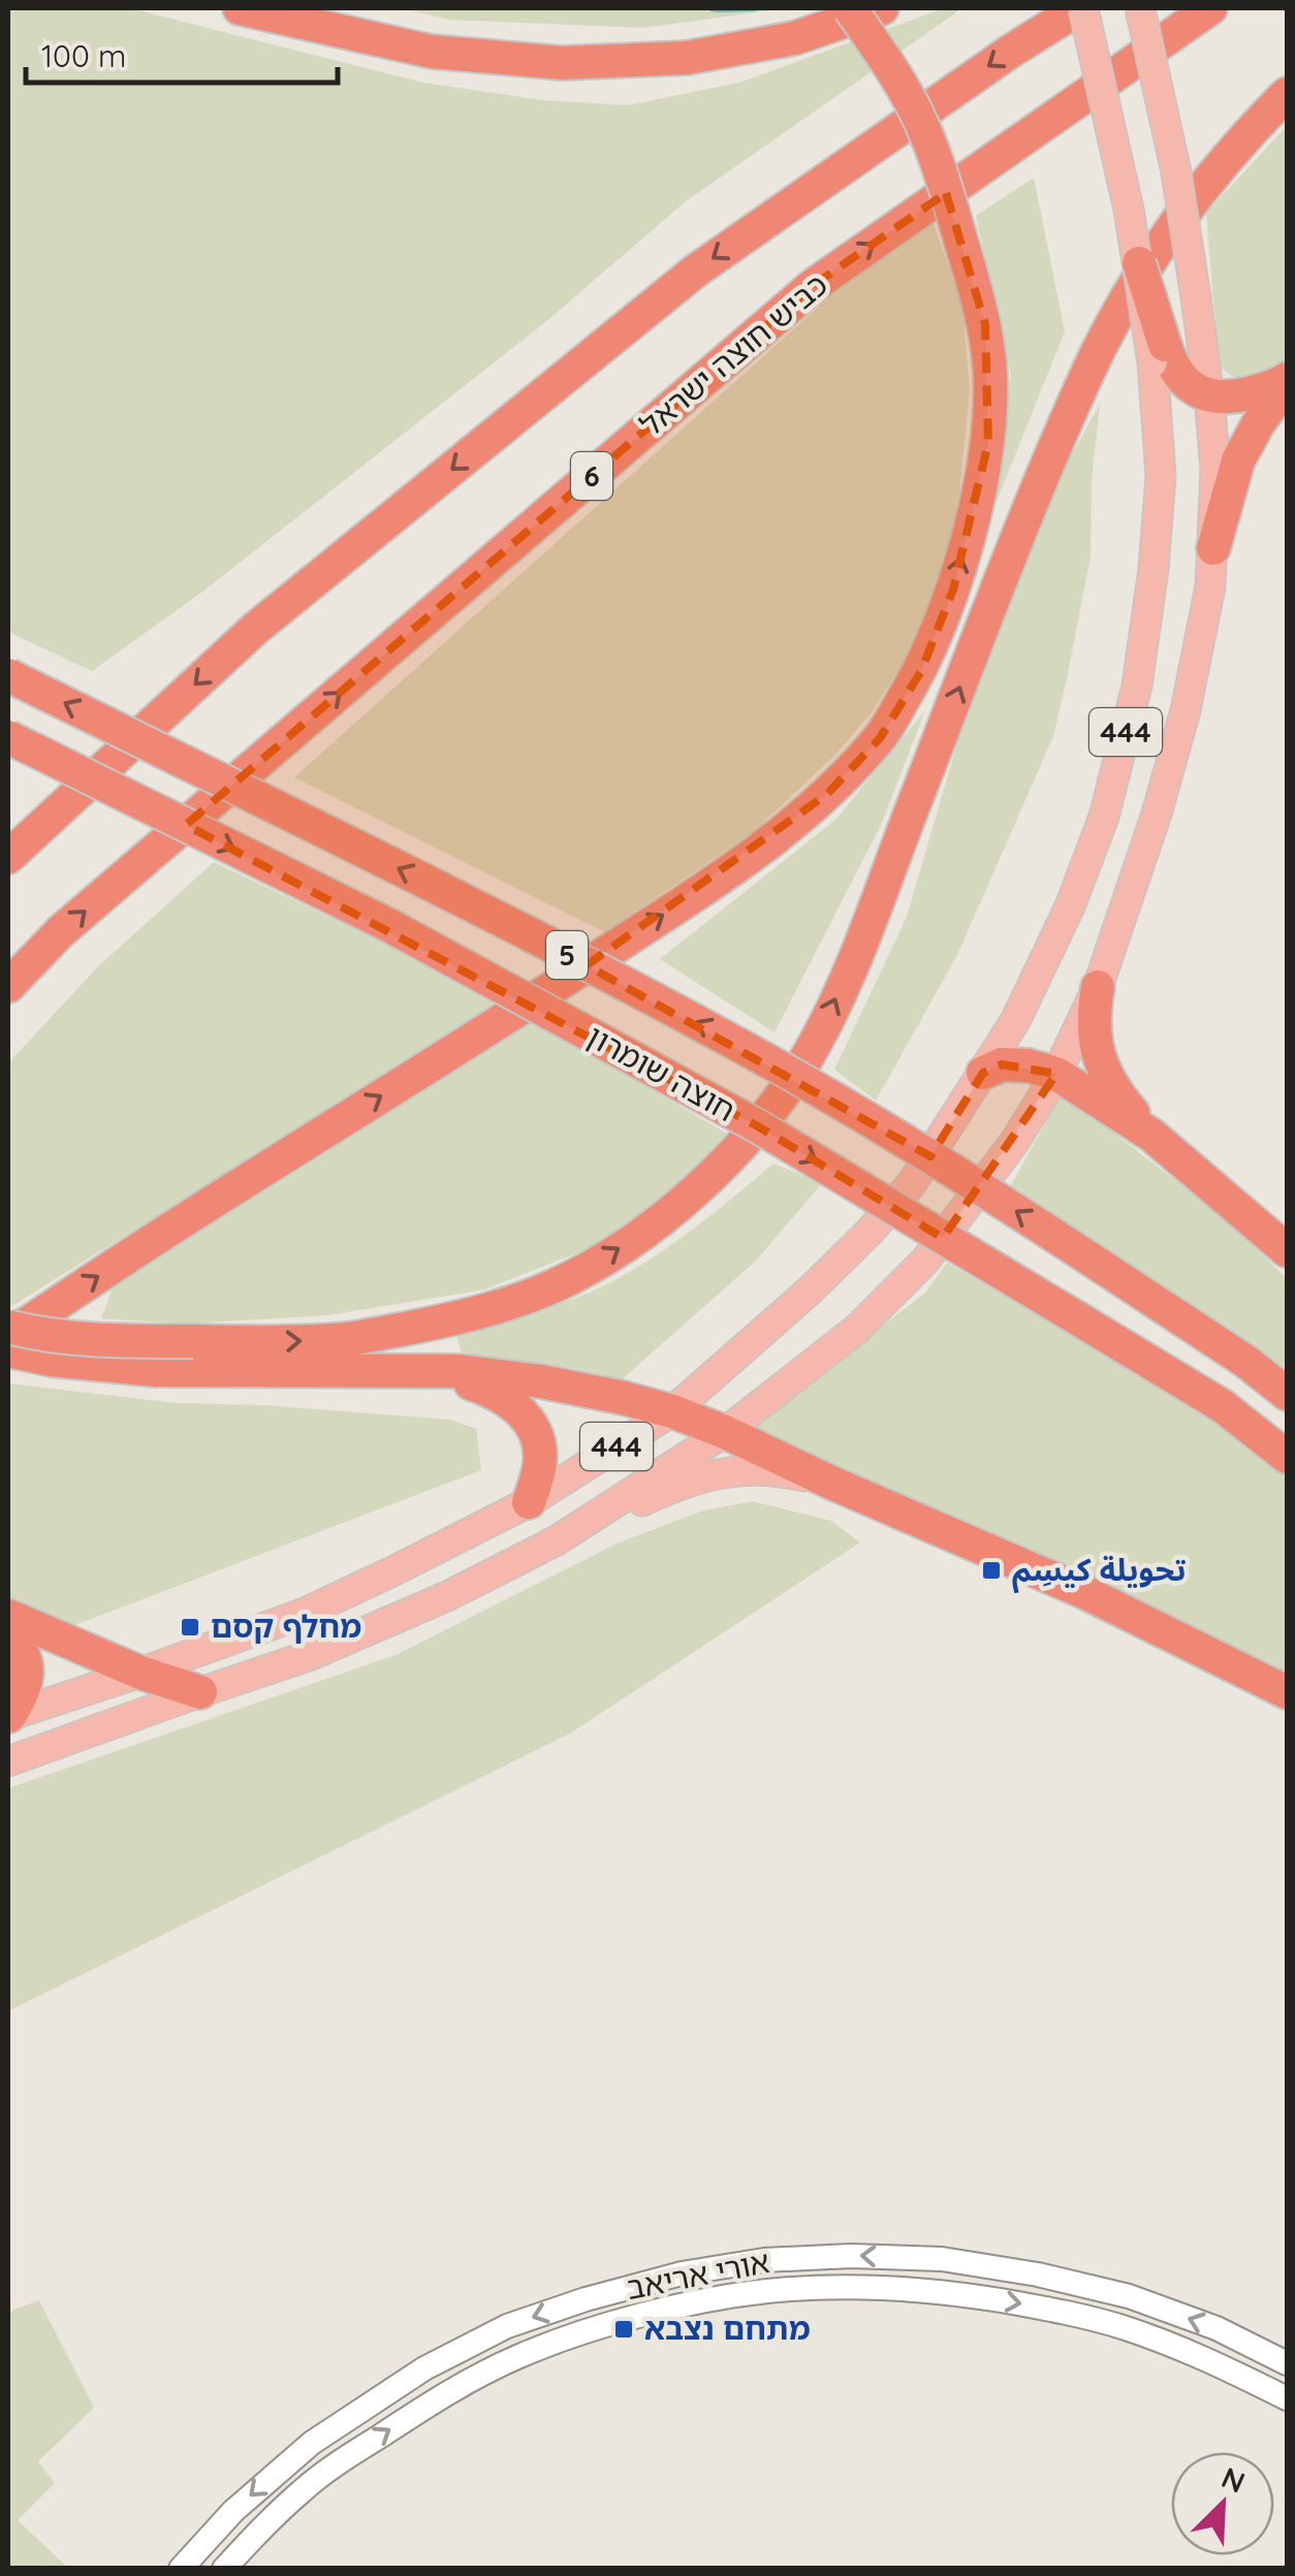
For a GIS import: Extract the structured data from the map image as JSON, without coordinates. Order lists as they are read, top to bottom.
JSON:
{
  "streets": {
    "highway": [
      "כביש חוצה ישראל",
      "6",
      "5",
      "חוצה שומרון"
    ],
    "main road": ["444"],
    "street": ["אורי אריאב"]
  },
  "places": {
    "transit": ["تحويلة كيسِم", "מחלף קסם", "מתחם נצבא"]
  },
  "scale_bar": "100 m",
  "north": "top right"
}
